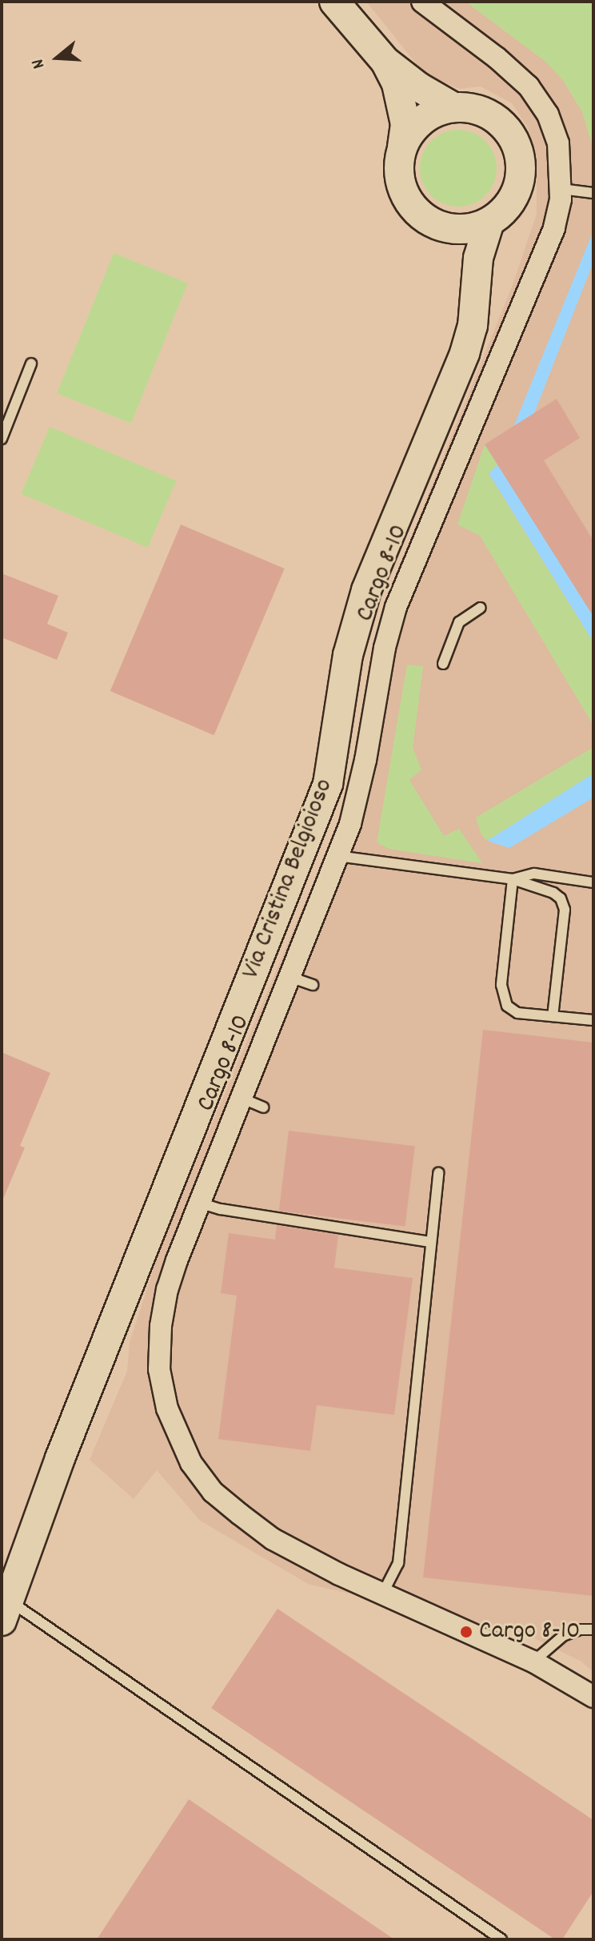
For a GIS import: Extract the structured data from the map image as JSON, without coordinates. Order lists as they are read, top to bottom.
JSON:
{
  "streets": {
    "street": ["Cargo 8-10", "Via Cristina Belgioioso"]
  },
  "places": ["Cargo 8-10"],
  "north": "left"
}
